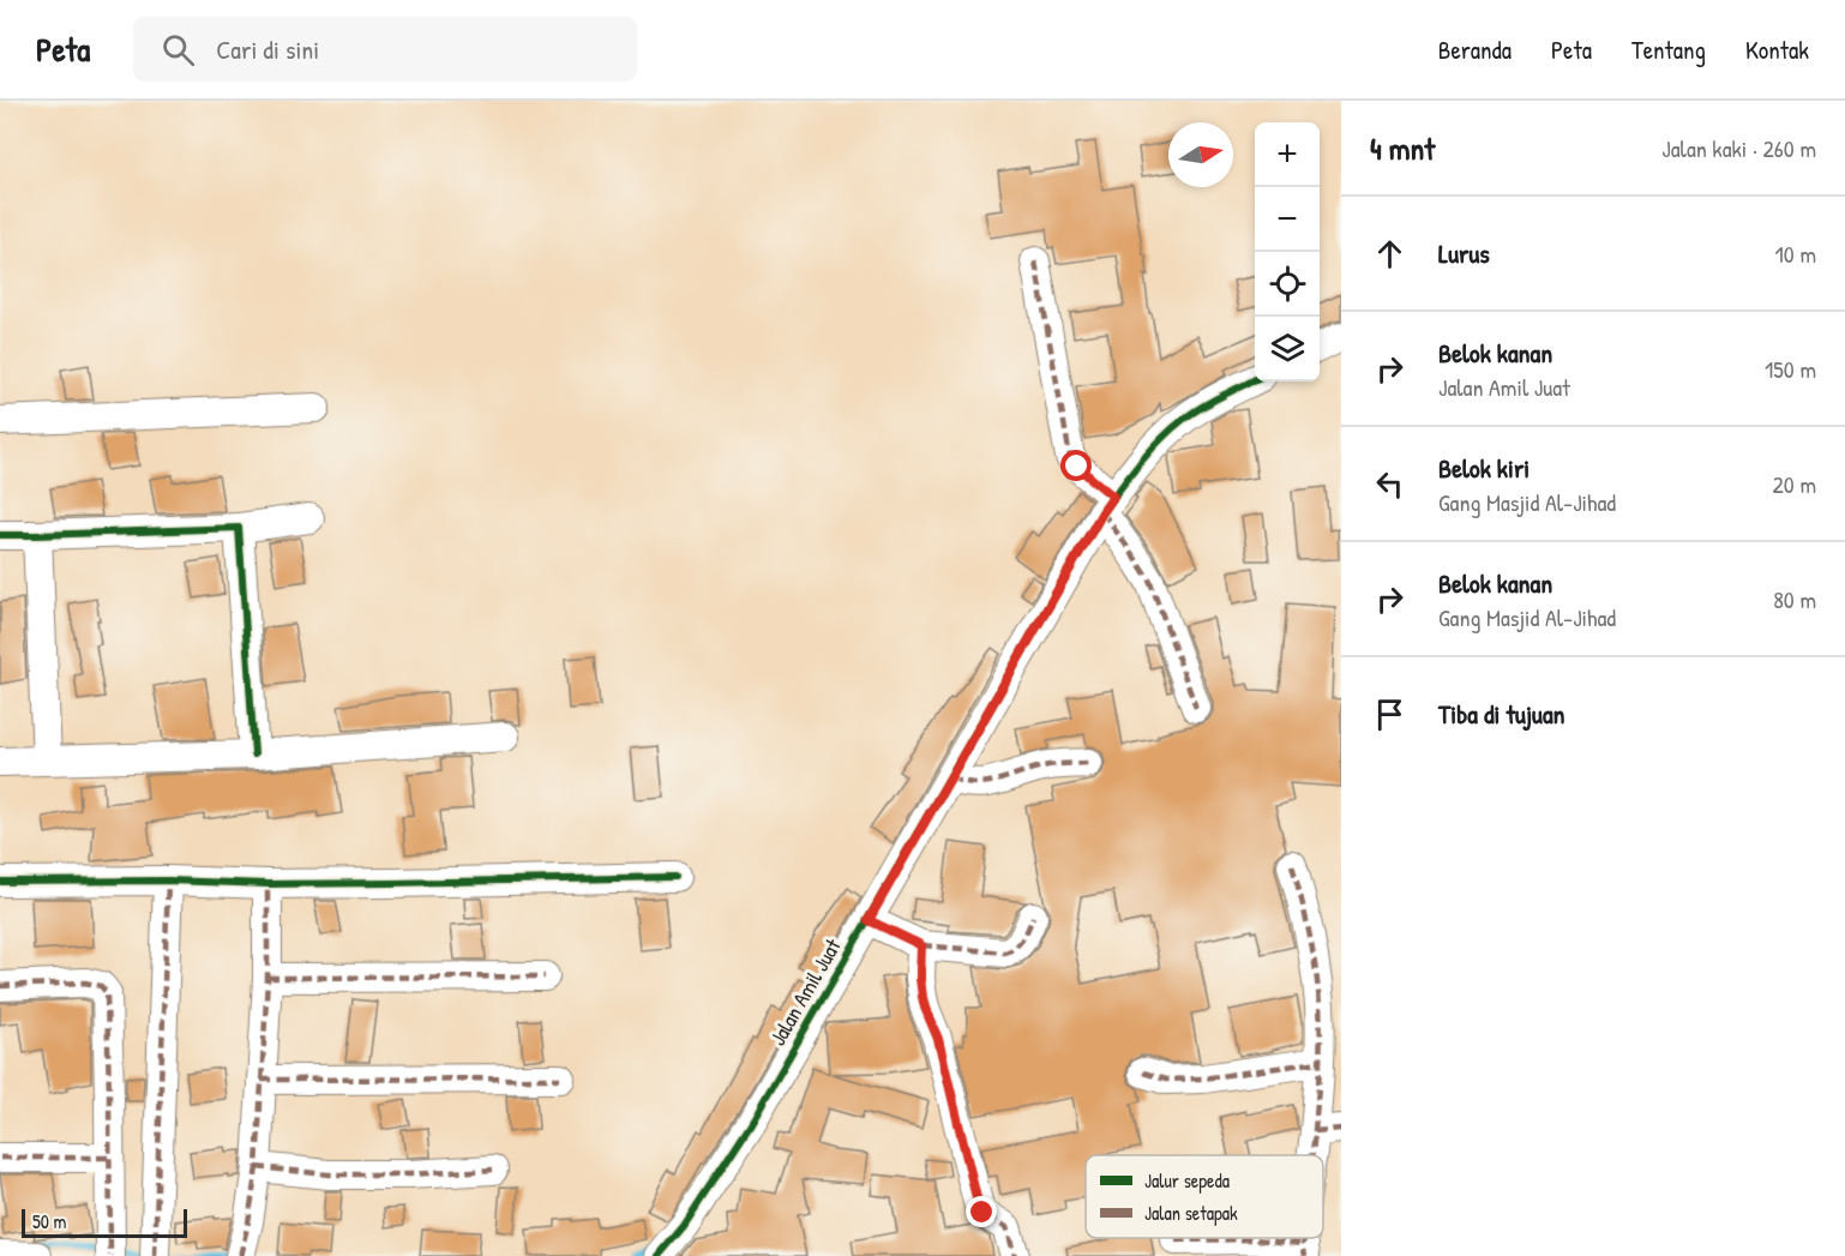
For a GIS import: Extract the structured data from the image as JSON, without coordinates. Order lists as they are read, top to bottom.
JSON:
{
  "streets": {
    "street": ["Jalan Amil Juat"]
  },
  "legend": ["Jalur sepeda", "Jalan setapak"],
  "scale_bar": "50 m",
  "north": "right",
  "page": {
    "header": "Peta",
    "search": "Cari di sini",
    "nav": [
      "Beranda",
      "Peta",
      "Tentang",
      "Kontak"
    ],
    "heading": ["4 mnt", "Jalan kaki · 260 m"],
    "map_buttons": ["+", "−"],
    "list": [
      ["Lurus", "10 m"],
      ["Belok kanan", "Jalan Amil Juat", "150 m"],
      ["Belok kiri", "Gang Masjid Al-Jihad", "20 m"],
      ["Belok kanan", "Gang Masjid Al-Jihad", "80 m"],
      "Tiba di tujuan"
    ],
    "scale": "50 m"
  }
}
